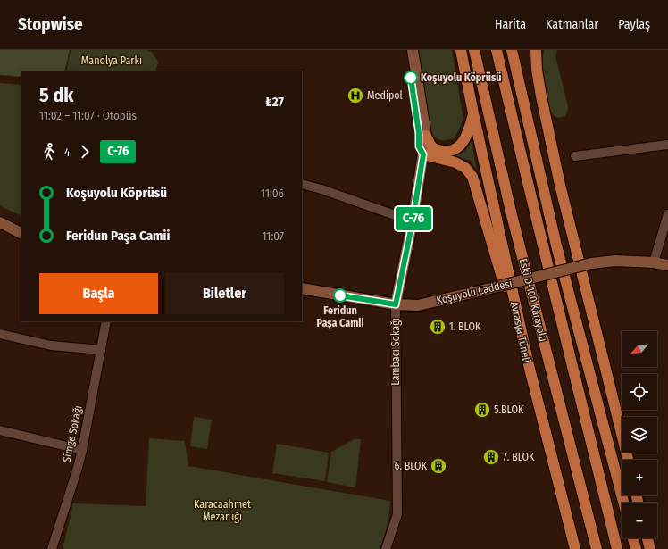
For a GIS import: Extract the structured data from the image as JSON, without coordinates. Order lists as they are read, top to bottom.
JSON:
{
  "streets": {
    "highway": ["Eski D-100 Karayolu", "Avrasya Tüneli"],
    "main road": ["Koşuyolu Caddesi", "Lambacı Sokağı"],
    "street": ["Simge Sokağı"]
  },
  "crossings": [
    ["Koşuyolu Caddesi", "Lambacı Sokağı"]
  ],
  "parks": ["Manolya Parkı", "Karacaahmet Mezarlığı"],
  "places": {
    "other": ["Koşuyolu Köprüsü", "Feridun Paşa Camii"],
    "hospital": ["Medipol"],
    "building": [
      "1. BLOK",
      "5.BLOK",
      "7. BLOK",
      "6. BLOK"
    ]
  },
  "lines": ["bus line C-76"],
  "north": "bottom left",
  "page": {
    "header": "Stopwise",
    "nav": ["Harita", "Katmanlar", "Paylaş"],
    "on_map": "C-76",
    "heading": ["5 dk", "11:02 – 11:07 · Otobüs", "₺27"],
    "legs": ["4", "C-76"],
    "list": [
      {
        "name": "Koşuyolu Köprüsü",
        "value": "11:06"
      },
      {
        "name": "Feridun Paşa Camii",
        "value": "11:07"
      }
    ],
    "buttons": ["Başla", "Biletler"],
    "map_buttons": ["+", "−"]
  }
}
